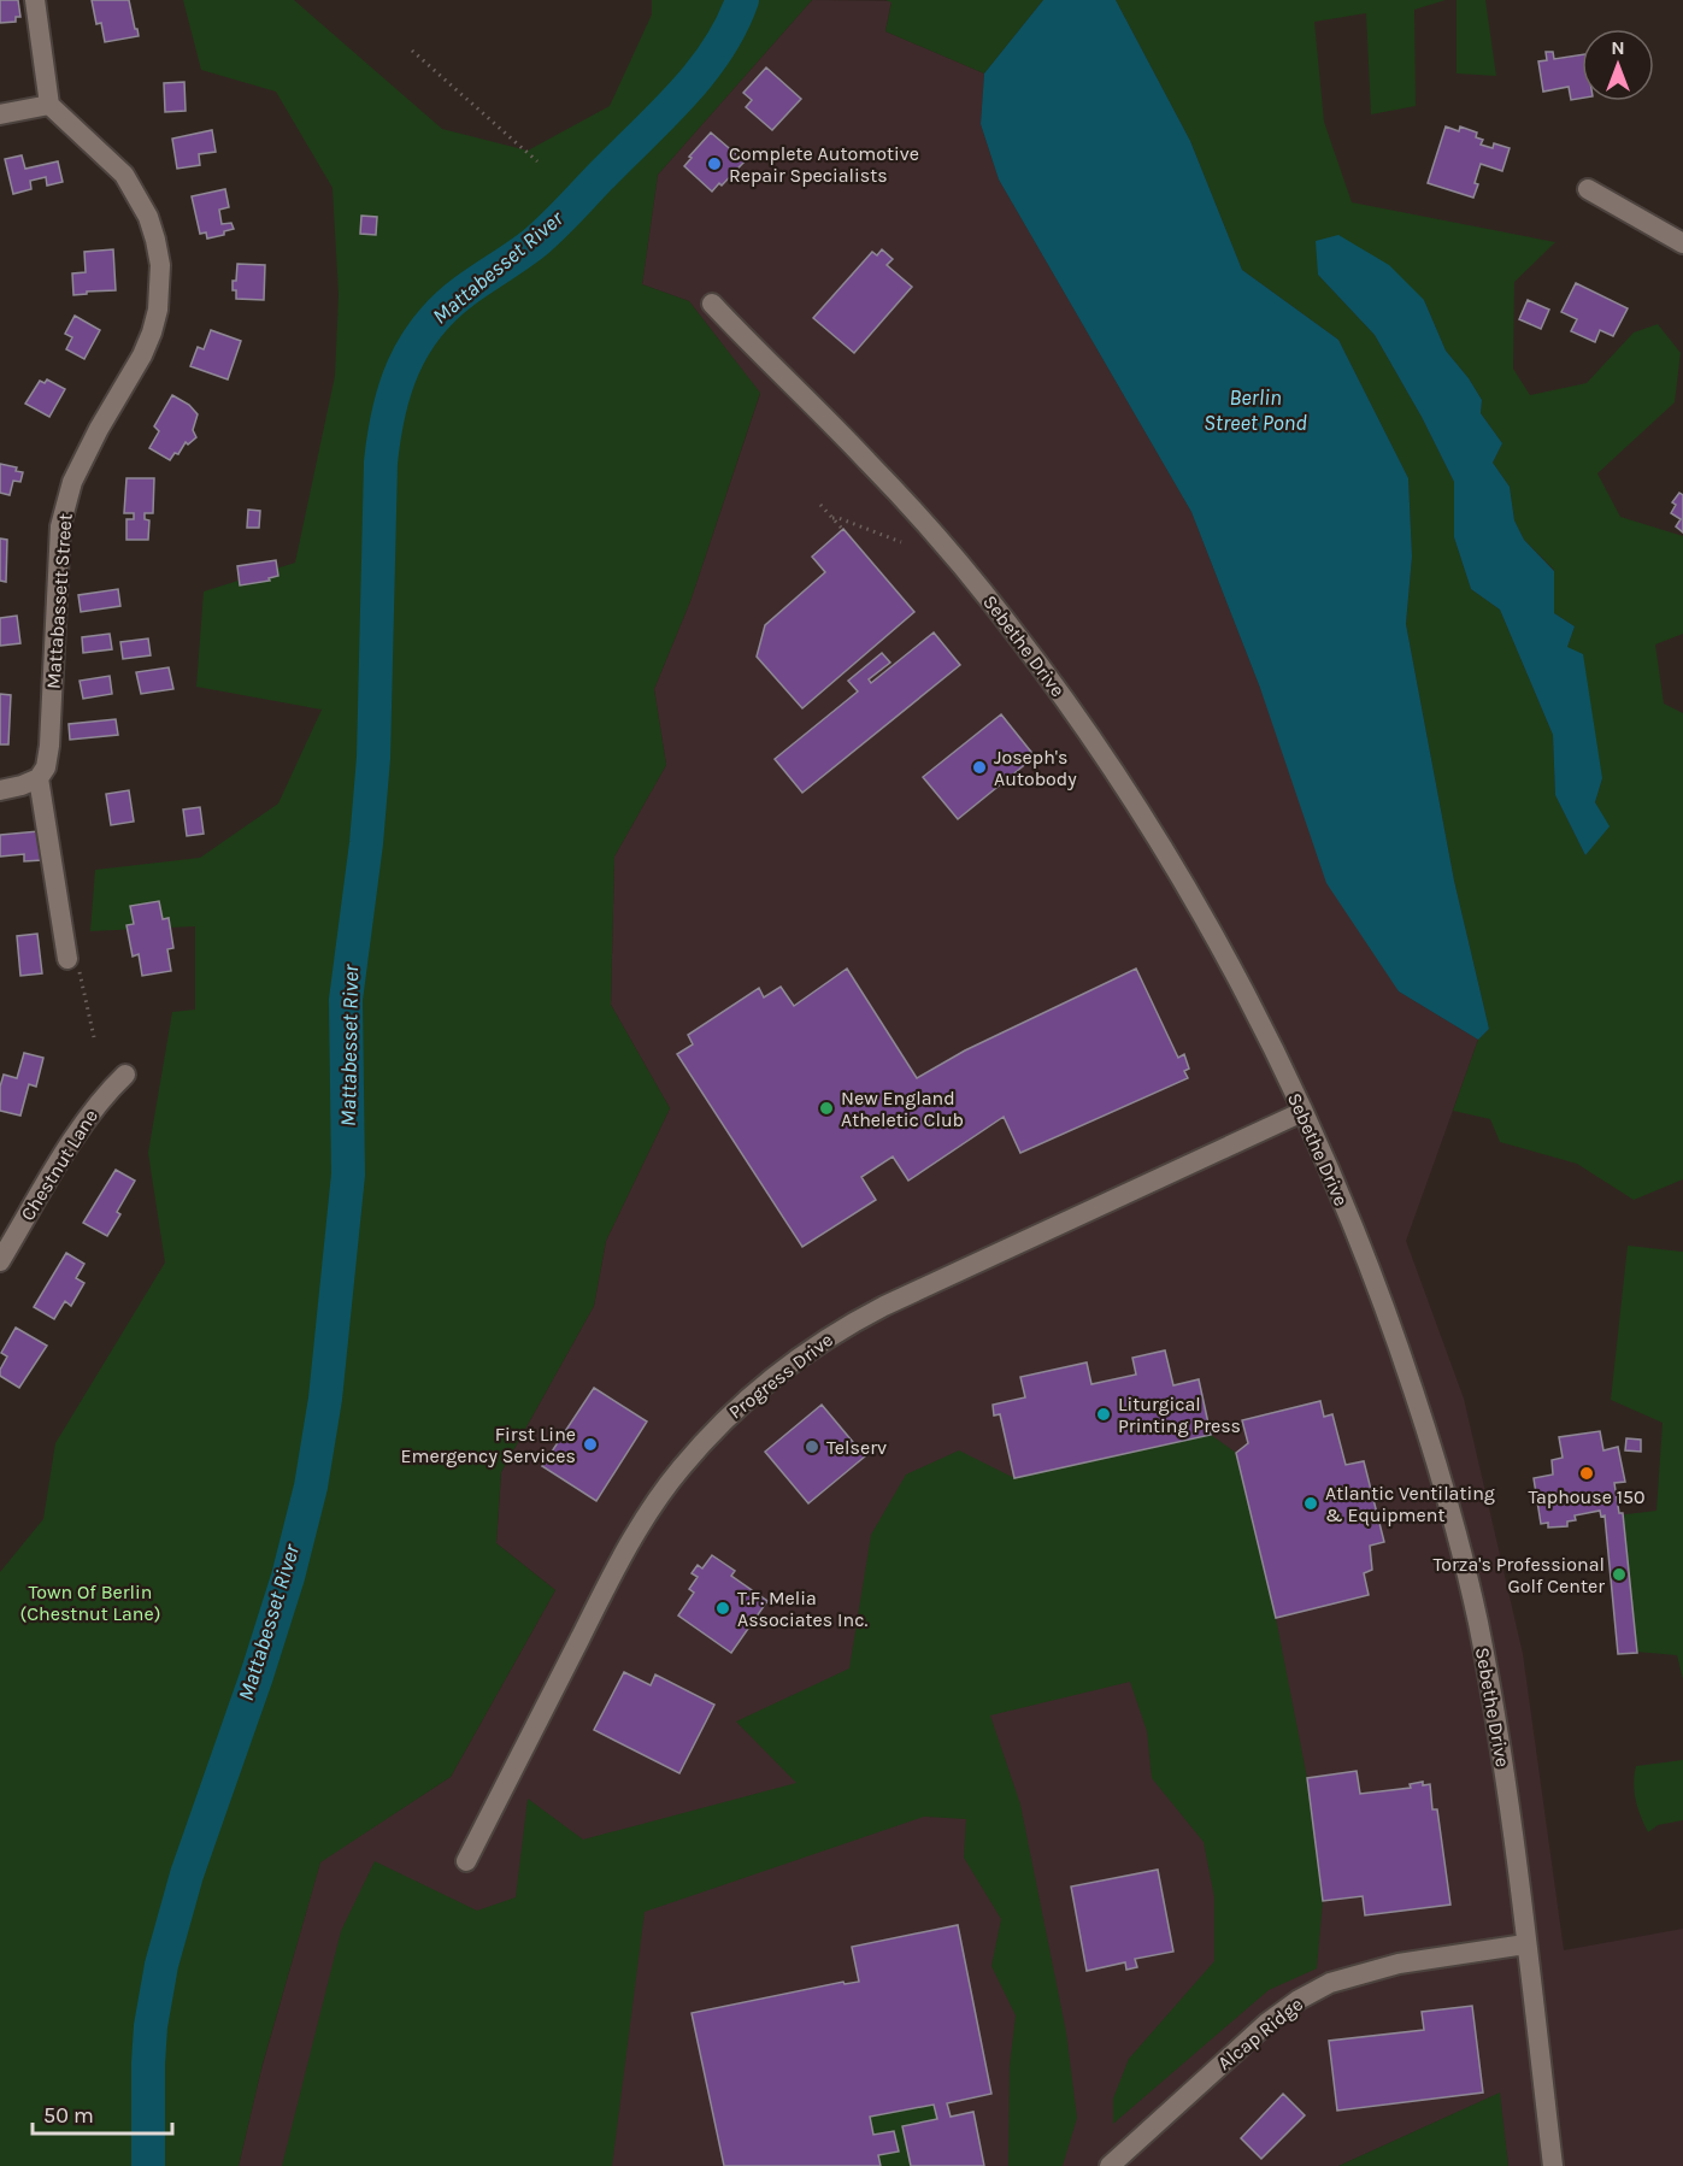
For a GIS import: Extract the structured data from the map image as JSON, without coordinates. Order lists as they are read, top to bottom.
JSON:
{
  "streets": {
    "street": [
      "Mattabassett Street",
      "Sebethe Drive",
      "Chestnut Lane",
      "Progress Drive",
      "Alcap Ridge"
    ]
  },
  "crossings": [
    ["Sebethe Drive", "Progress Drive"],
    ["Sebethe Drive", "Alcap Ridge"]
  ],
  "water": ["Mattabesset River", "Berlin Street Pond"],
  "parks": ["Town Of Berlin (Chestnut Lane)"],
  "places": [
    "Complete Automotive Repair Specialists",
    "Joseph's Autobody",
    "New England Atheletic Club",
    "Liturgical Printing Press",
    "First Line Emergency Services",
    "Telserv",
    "Taphouse 150",
    "Atlantic Ventilating & Equipment",
    "Torza's Professional Golf Center",
    "T.F. Melia Associates Inc."
  ],
  "scale_bar": "50 m",
  "north": "top"
}
